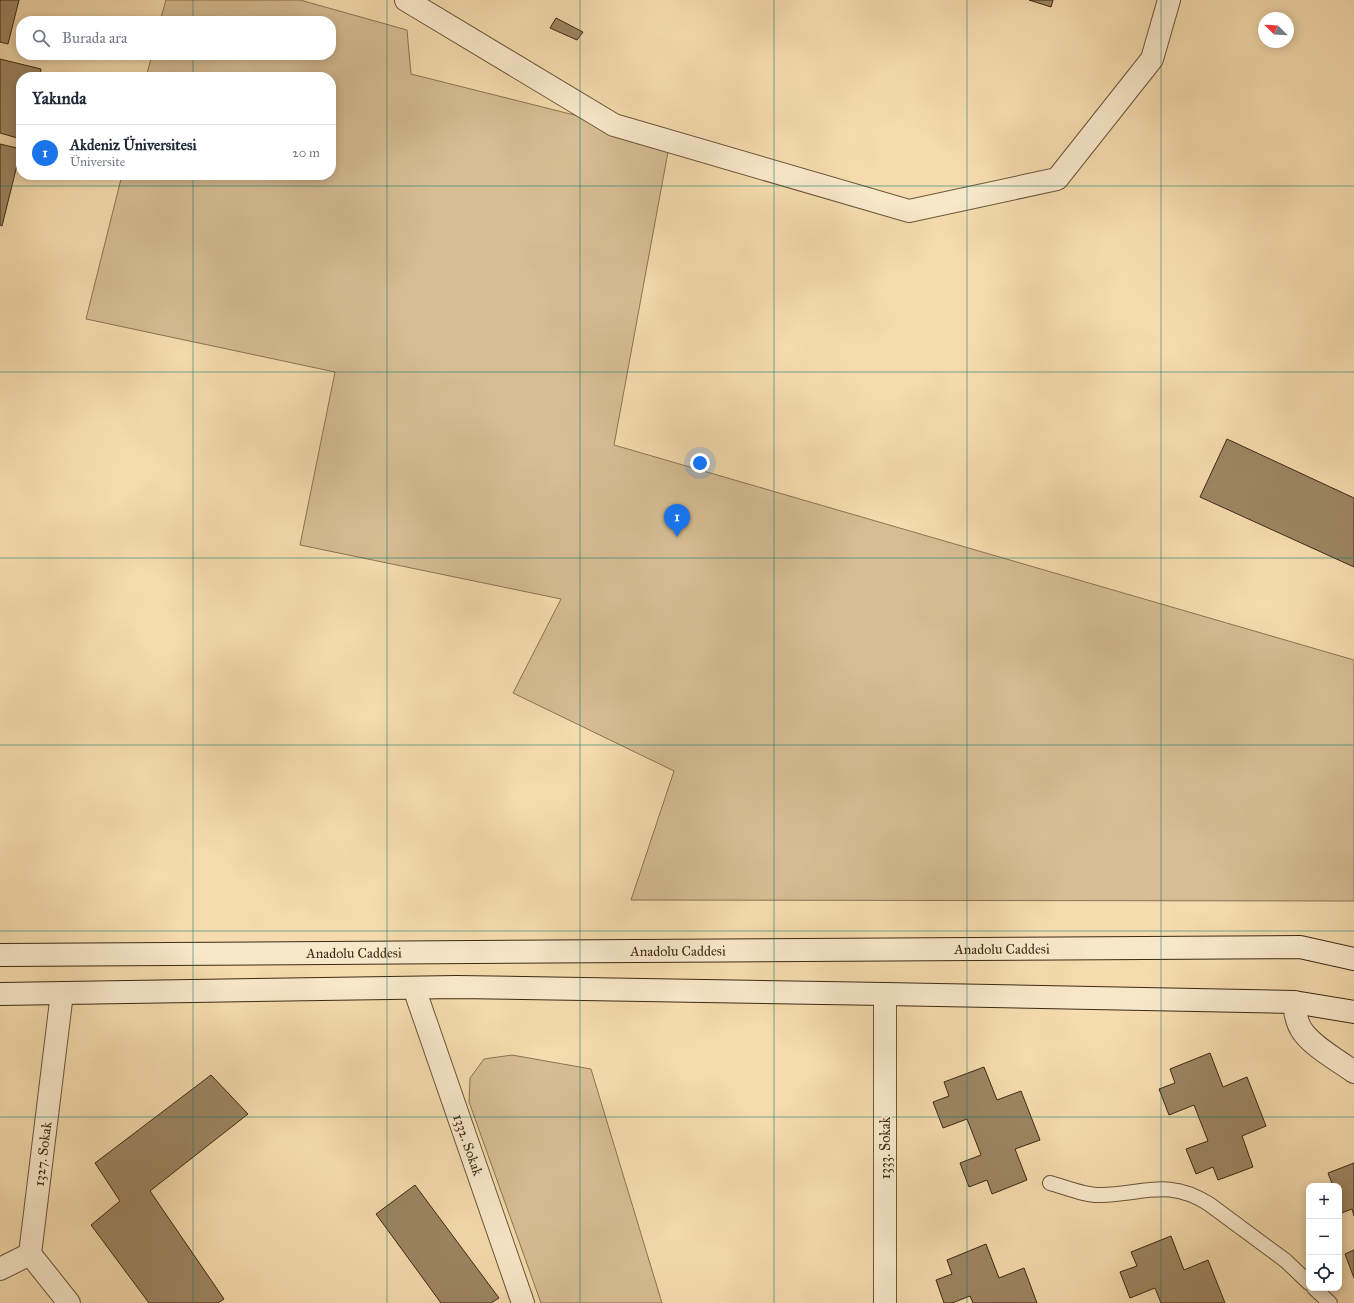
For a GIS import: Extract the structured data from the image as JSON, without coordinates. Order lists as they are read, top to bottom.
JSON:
{
  "streets": {
    "main road": [
      "Anadolu Caddesi",
      "1332. Sokak",
      "1333. Sokak",
      "1327. Sokak"
    ]
  },
  "north": "top left",
  "page": {
    "search": "Burada ara",
    "heading": "Yakında",
    "list": [
      {
        "mark": "1",
        "name": "Akdeniz Üniversitesi",
        "note": "Üniversite",
        "value": "20 m"
      }
    ],
    "pins": "1",
    "map_buttons": ["+", "−"]
  }
}
